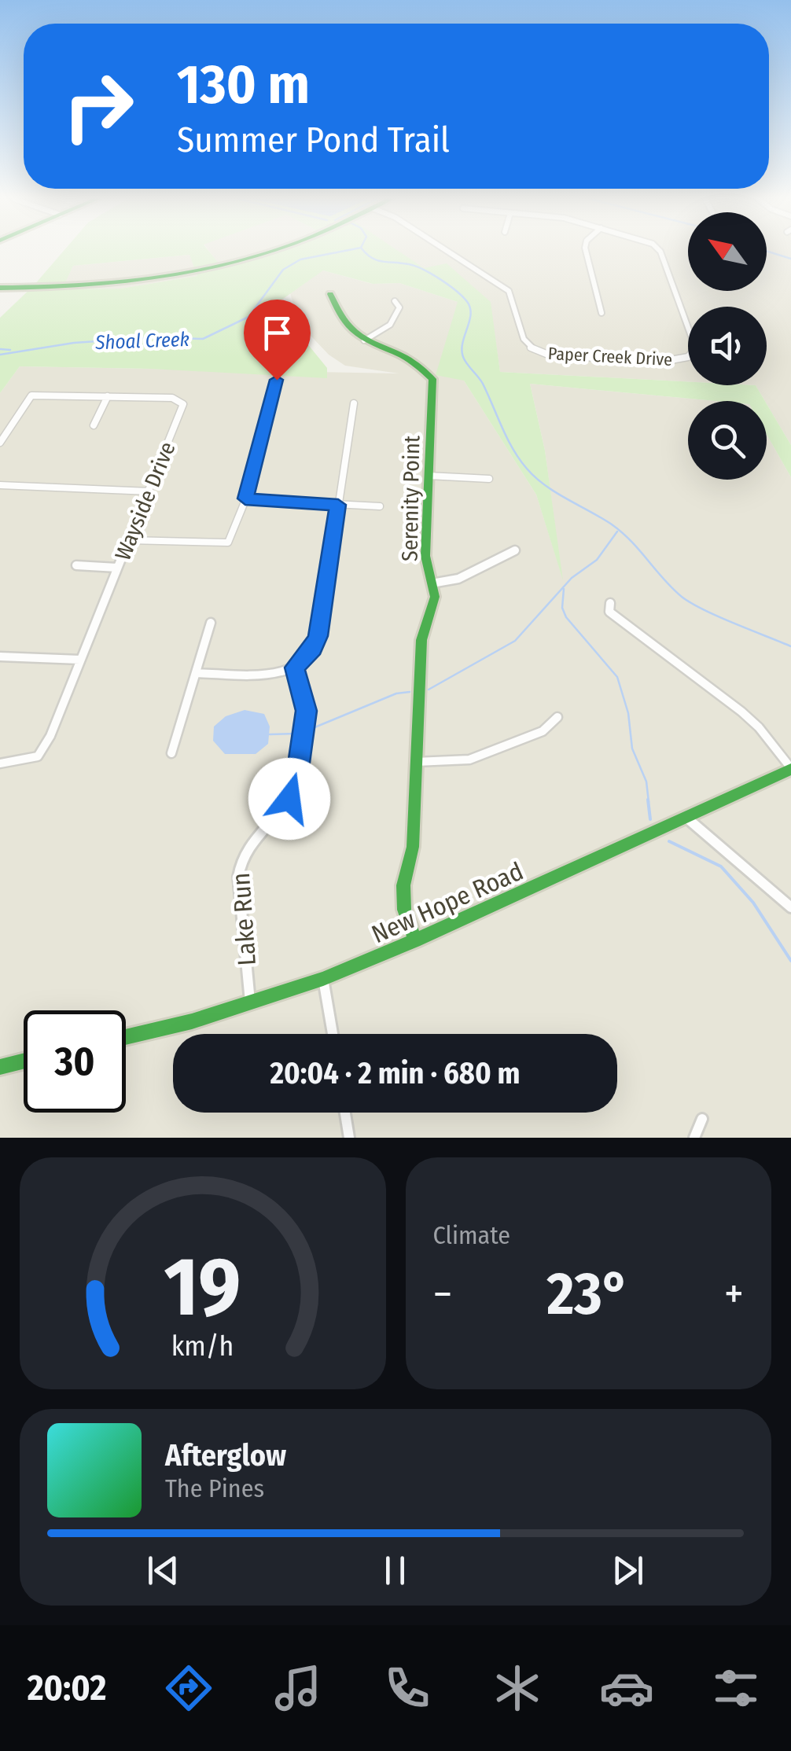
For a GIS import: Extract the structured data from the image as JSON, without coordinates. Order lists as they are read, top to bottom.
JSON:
{
  "streets": {
    "street": [
      "Paper Creek Drive",
      "Serenity Point",
      "Wayside Drive",
      "New Hope Road",
      "Lake Run"
    ]
  },
  "crossings": [
    ["Serenity Point", "New Hope Road"],
    ["New Hope Road", "Lake Run"]
  ],
  "water": ["Shoal Creek"],
  "north": "top left",
  "page": {
    "turn": ["130 m", "Summer Pond Trail"],
    "limit": "30",
    "trip": "20:04 · 2 min · 680 m",
    "tile": "Climate",
    "heat": ["−", "23°", "+"],
    "song": ["Afterglow", "The Pines"],
    "tabs": "20:02",
    "gauge": ["19", "km/h"]
  }
}
